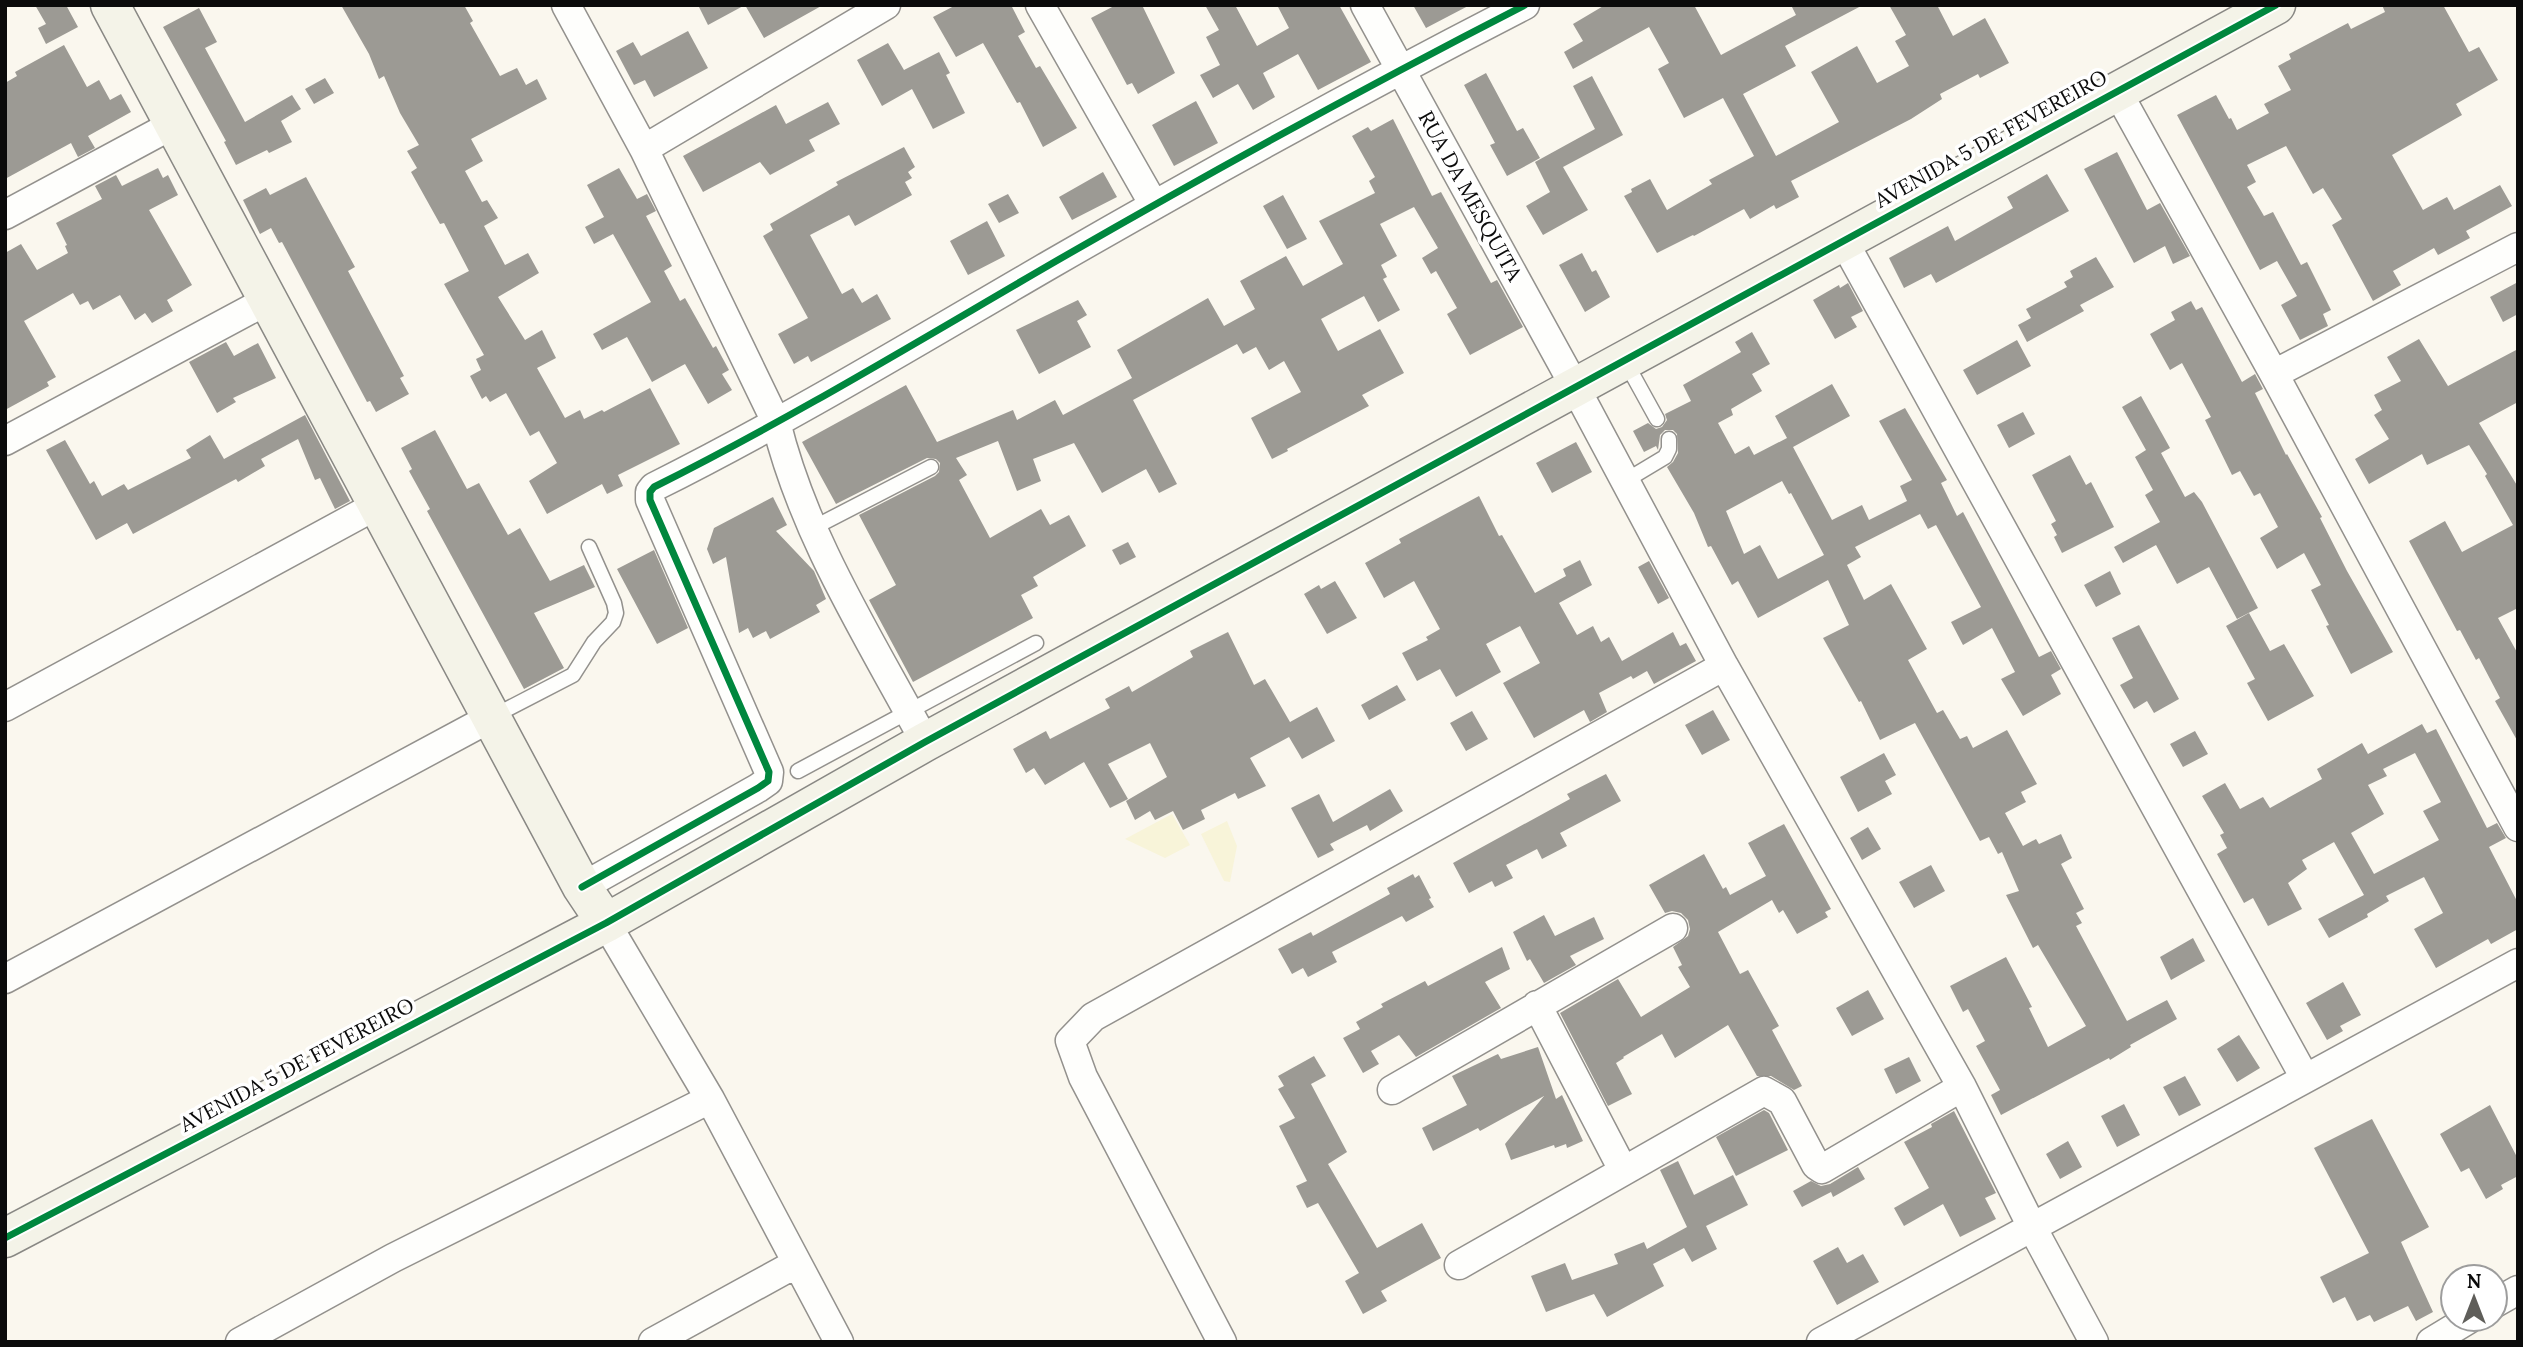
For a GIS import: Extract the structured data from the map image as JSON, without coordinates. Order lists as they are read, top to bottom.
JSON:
{
  "streets": {
    "street": ["AVENIDA 5 DE FEVEREIRO", "RUA DA MESQUITA"]
  },
  "crossings": [
    ["AVENIDA 5 DE FEVEREIRO", "RUA DA MESQUITA"]
  ],
  "north": "top"
}
